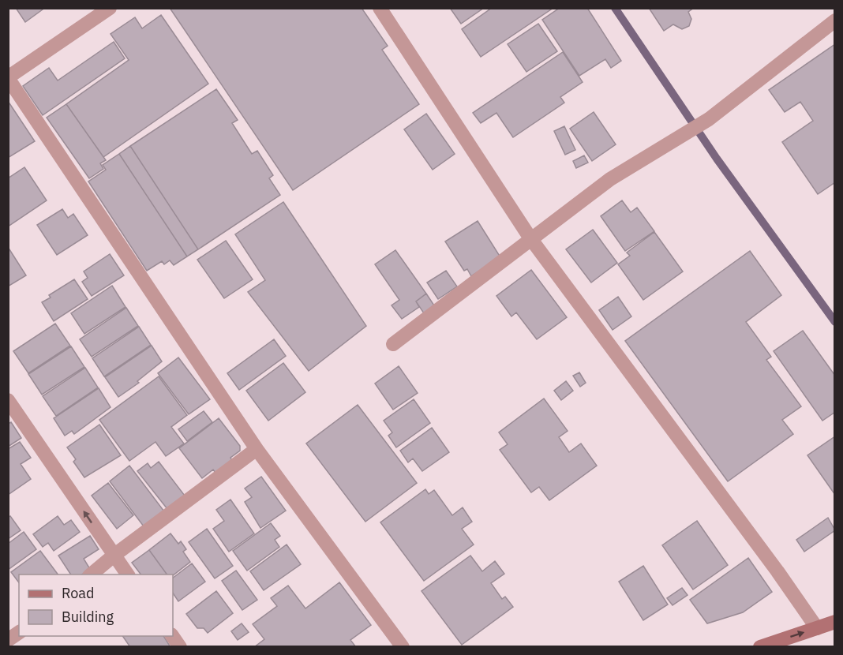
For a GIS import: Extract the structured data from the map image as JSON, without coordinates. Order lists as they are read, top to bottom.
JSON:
{
  "legend": ["Road", "Building"]
}
